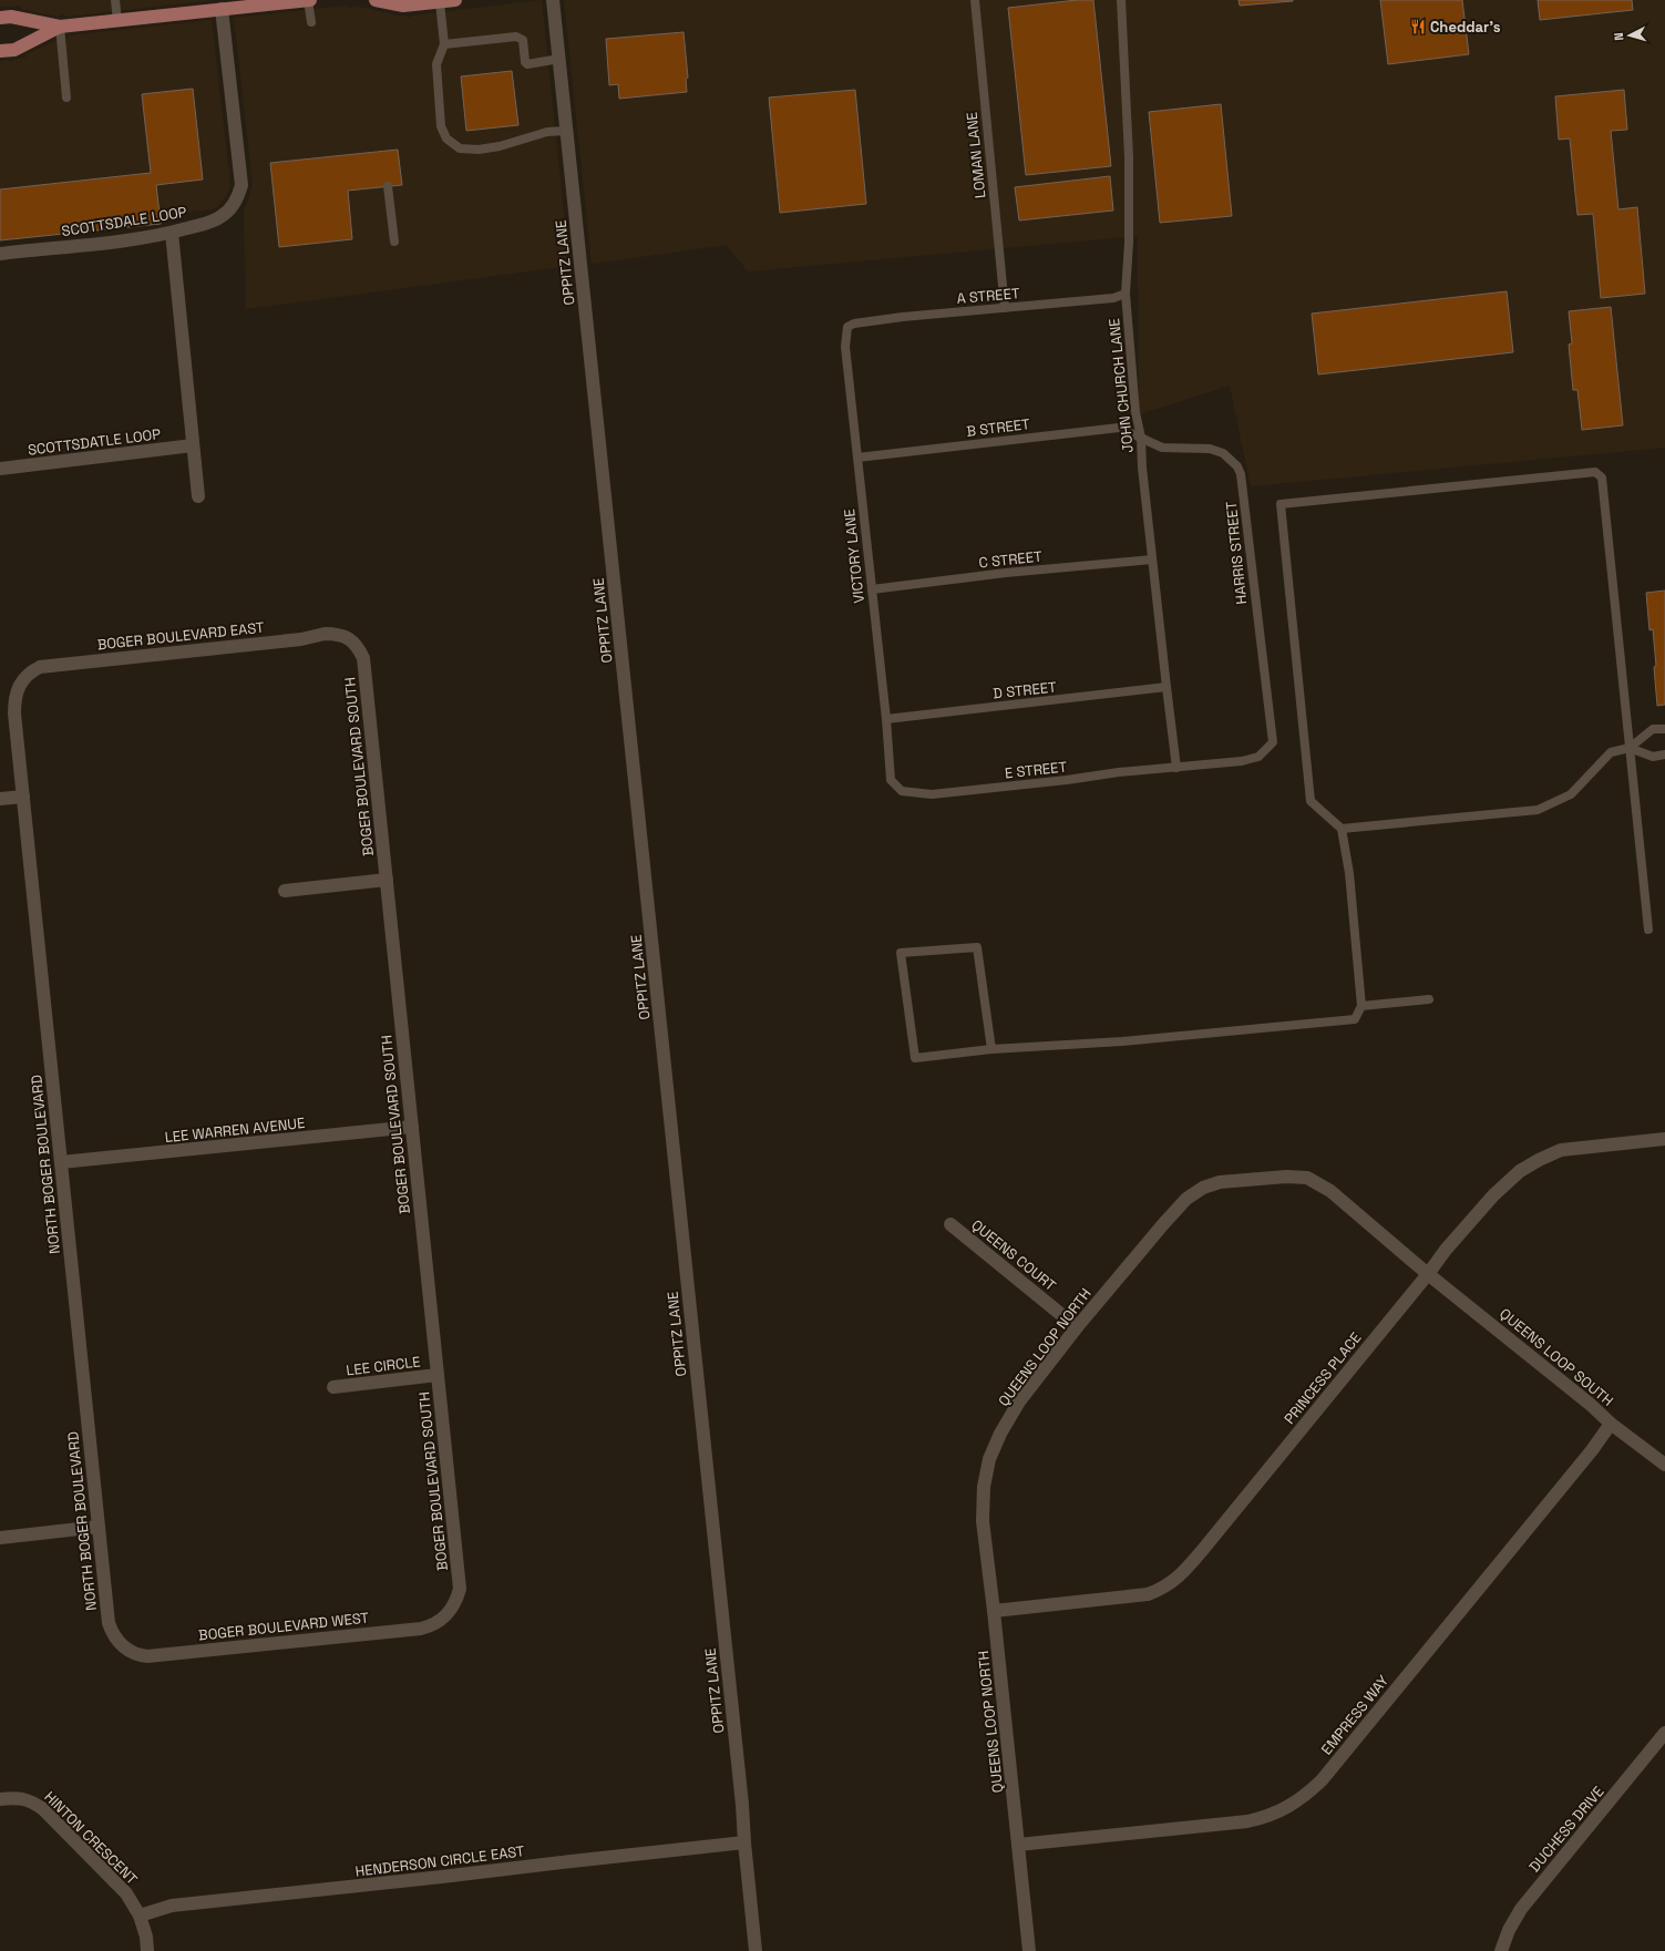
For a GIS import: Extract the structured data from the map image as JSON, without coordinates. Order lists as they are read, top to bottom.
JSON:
{
  "streets": {
    "street": [
      "SCOTTSDALE LOOP",
      "OPPITZ LANE",
      "SCOTTSDATLE LOOP",
      "BOGER BOULEVARD EAST",
      "BOGER BOULEVARD SOUTH",
      "LEE WARREN AVENUE",
      "NORTH BOGER BOULEVARD",
      "QUEENS COURT",
      "QUEENS LOOP NORTH",
      "QUEENS LOOP SOUTH",
      "LEE CIRCLE",
      "PRINCESS PLACE",
      "BOGER BOULEVARD WEST",
      "EMPRESS WAY",
      "DUCHESS DRIVE",
      "HINTON CRESCENT",
      "HENDERSON CIRCLE EAST"
    ],
    "lane": [
      "LOMAN LANE",
      "A STREET",
      "JOHN CHURCH LANE",
      "B STREET",
      "HARRIS STREET",
      "VICTORY LANE",
      "C STREET",
      "D STREET",
      "E STREET"
    ]
  },
  "crossings": [
    ["LOMAN LANE", "A STREET"],
    ["OPPITZ LANE", "HENDERSON CIRCLE EAST"],
    ["A STREET", "JOHN CHURCH LANE"],
    ["A STREET", "VICTORY LANE"],
    ["JOHN CHURCH LANE", "B STREET"],
    ["JOHN CHURCH LANE", "HARRIS STREET"],
    ["JOHN CHURCH LANE", "C STREET"],
    ["JOHN CHURCH LANE", "D STREET"],
    ["JOHN CHURCH LANE", "E STREET"],
    ["B STREET", "HARRIS STREET"],
    ["B STREET", "VICTORY LANE"],
    ["HARRIS STREET", "E STREET"],
    ["VICTORY LANE", "C STREET"],
    ["VICTORY LANE", "D STREET"],
    ["VICTORY LANE", "E STREET"],
    ["BOGER BOULEVARD EAST", "BOGER BOULEVARD SOUTH"],
    ["BOGER BOULEVARD EAST", "NORTH BOGER BOULEVARD"],
    ["BOGER BOULEVARD SOUTH", "LEE WARREN AVENUE"],
    ["BOGER BOULEVARD SOUTH", "LEE CIRCLE"],
    ["BOGER BOULEVARD SOUTH", "BOGER BOULEVARD WEST"],
    ["LEE WARREN AVENUE", "NORTH BOGER BOULEVARD"],
    ["NORTH BOGER BOULEVARD", "BOGER BOULEVARD WEST"],
    ["QUEENS COURT", "QUEENS LOOP NORTH"],
    ["QUEENS LOOP NORTH", "QUEENS LOOP SOUTH"],
    ["QUEENS LOOP NORTH", "PRINCESS PLACE"],
    ["QUEENS LOOP NORTH", "EMPRESS WAY"],
    ["QUEENS LOOP SOUTH", "PRINCESS PLACE"],
    ["QUEENS LOOP SOUTH", "EMPRESS WAY"],
    ["HINTON CRESCENT", "HENDERSON CIRCLE EAST"]
  ],
  "places": {
    "restaurant": ["Cheddar's"]
  },
  "north": "left"
}
